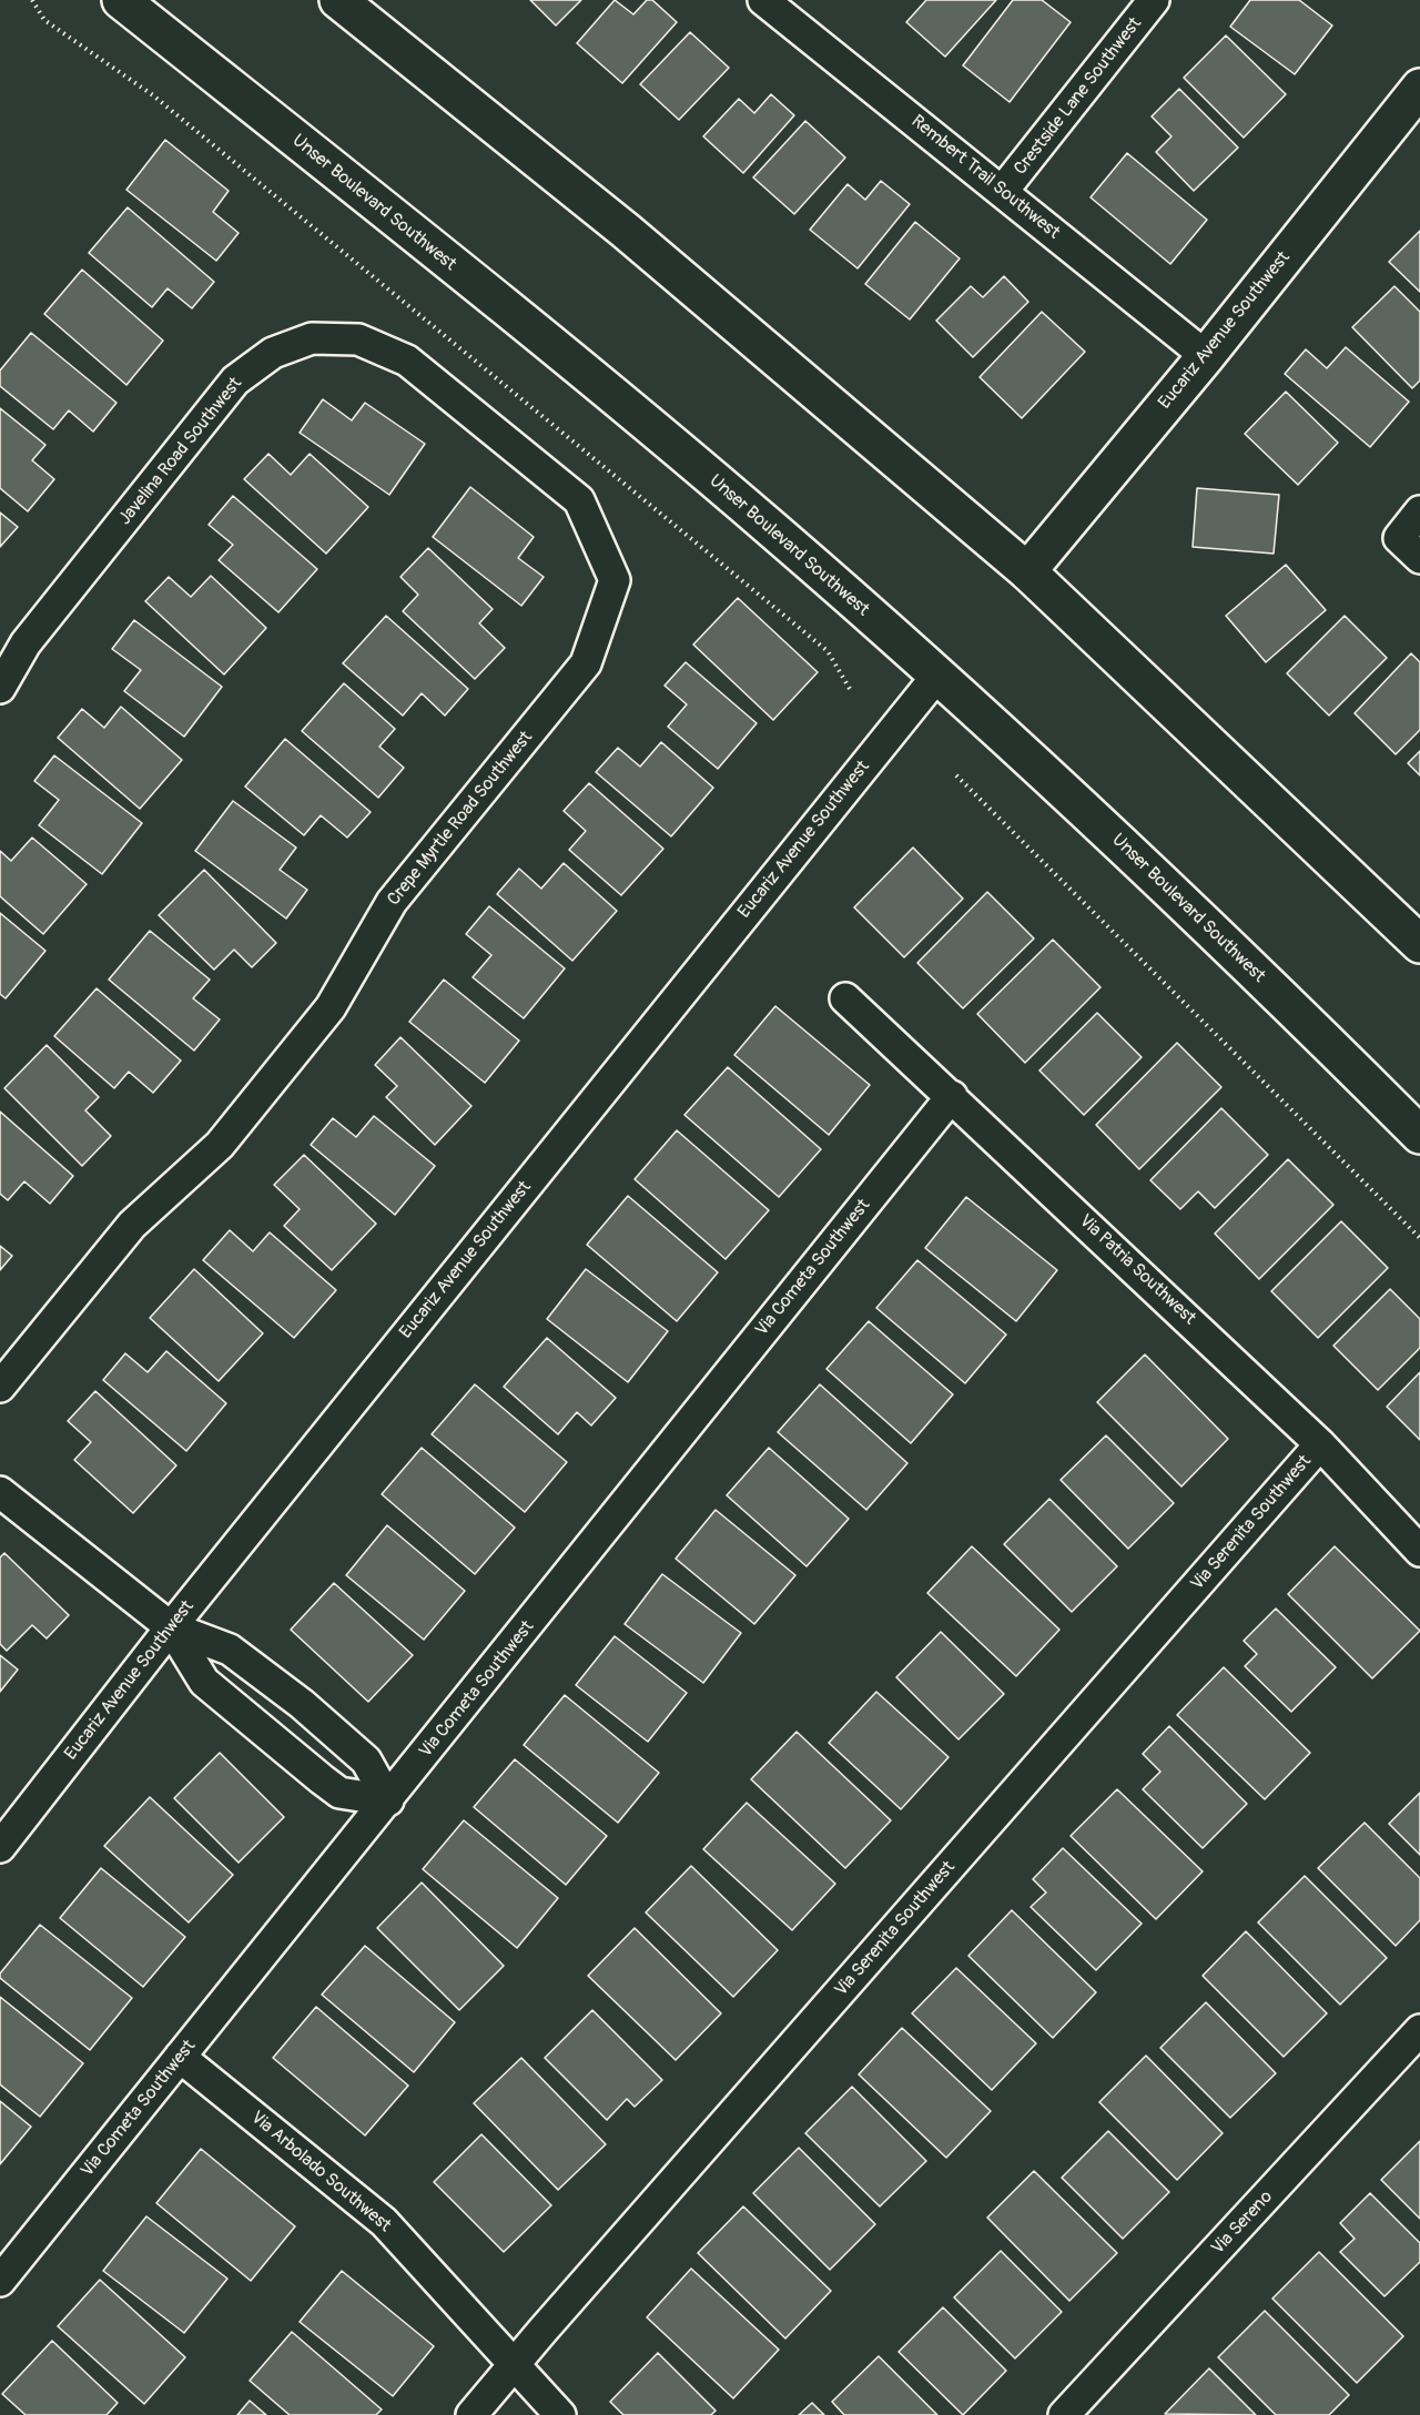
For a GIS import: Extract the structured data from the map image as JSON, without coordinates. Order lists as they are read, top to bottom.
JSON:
{
  "streets": {
    "main road": ["Unser Boulevard Southwest", "Eucariz Avenue Southwest"],
    "street": [
      "Crestside Lane Southwest",
      "Rembert Trail Southwest",
      "Javelina Road Southwest",
      "Crepe Myrtle Road Southwest",
      "Via Cometa Southwest",
      "Via Patria Southwest",
      "Via Serenita Southwest",
      "Via Arbolado Southwest",
      "Via Sereno"
    ]
  },
  "crossings": [
    ["Crestside Lane Southwest", "Rembert Trail Southwest"],
    ["Rembert Trail Southwest", "Eucariz Avenue Southwest"],
    ["Unser Boulevard Southwest", "Eucariz Avenue Southwest"],
    ["Javelina Road Southwest", "Crepe Myrtle Road Southwest"],
    ["Via Cometa Southwest", "Via Patria Southwest"],
    ["Via Cometa Southwest", "Via Arbolado Southwest"],
    ["Via Patria Southwest", "Via Serenita Southwest"],
    ["Via Serenita Southwest", "Via Arbolado Southwest"]
  ]
}
